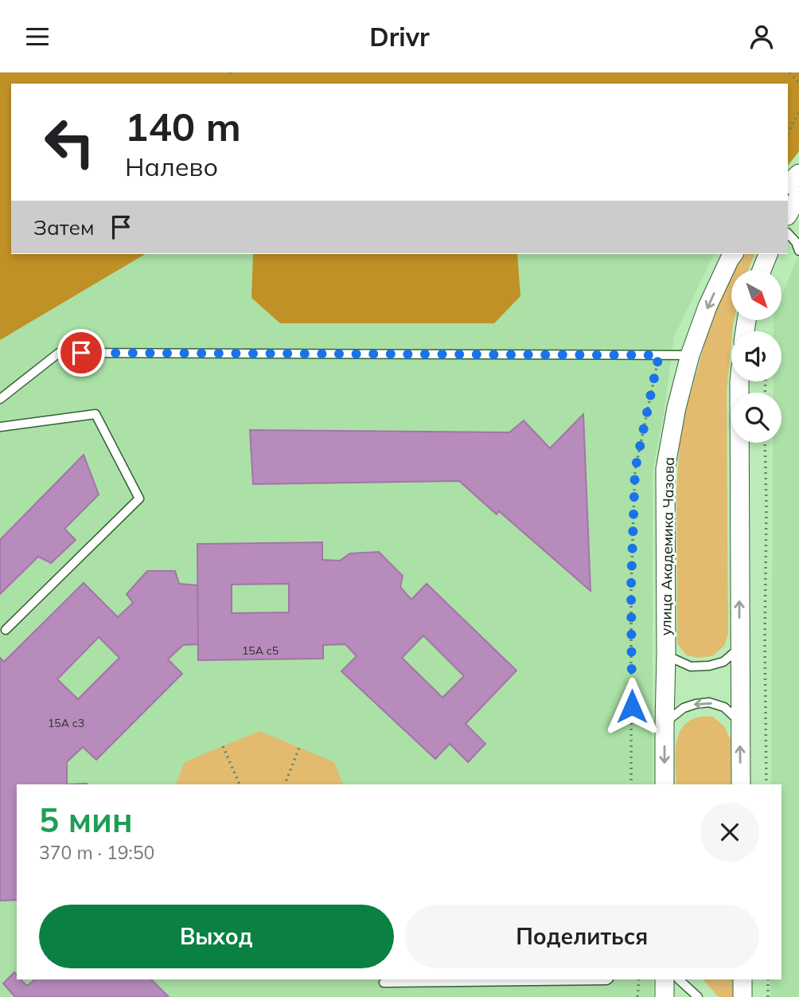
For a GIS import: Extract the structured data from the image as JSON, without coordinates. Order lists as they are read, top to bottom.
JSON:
{
  "streets": {
    "street": ["улица Академика Чазова"]
  },
  "house_numbers": ["15А с5", "15А с3"],
  "north": "bottom right",
  "page": {
    "header": "Drivr",
    "turn": ["140 m", "Налево"],
    "then": "Затем",
    "heading": ["5 мин", "370 m · 19:50"],
    "buttons": ["Выход", "Поделиться"]
  }
}
